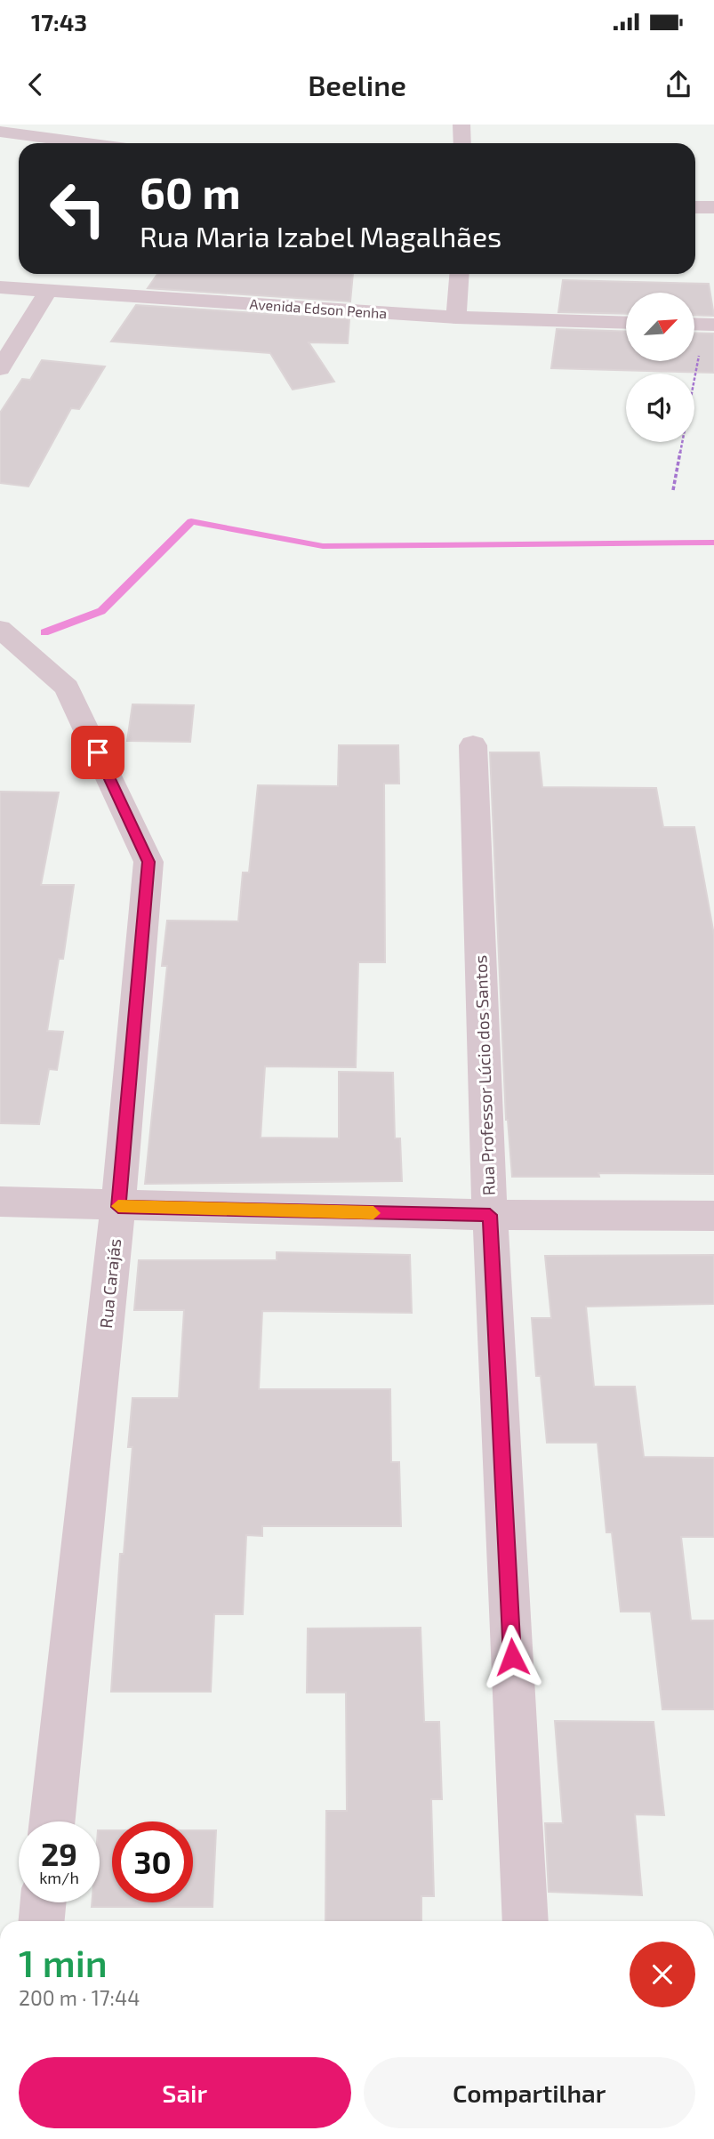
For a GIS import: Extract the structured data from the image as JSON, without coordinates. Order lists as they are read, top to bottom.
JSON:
{
  "streets": {
    "street": ["Avenida Edson Penha", "Rua Professor Lúcio dos Santos", "Rua Carajás"]
  },
  "north": "top right",
  "page": {
    "status": "17:43",
    "header": "Beeline",
    "turn": ["60 m", "Rua Maria Izabel Magalhães"],
    "speed": "29 km/h",
    "limit": "30",
    "heading": ["1 min", "200 m · 17:44"],
    "buttons": ["Sair", "Compartilhar"]
  }
}
